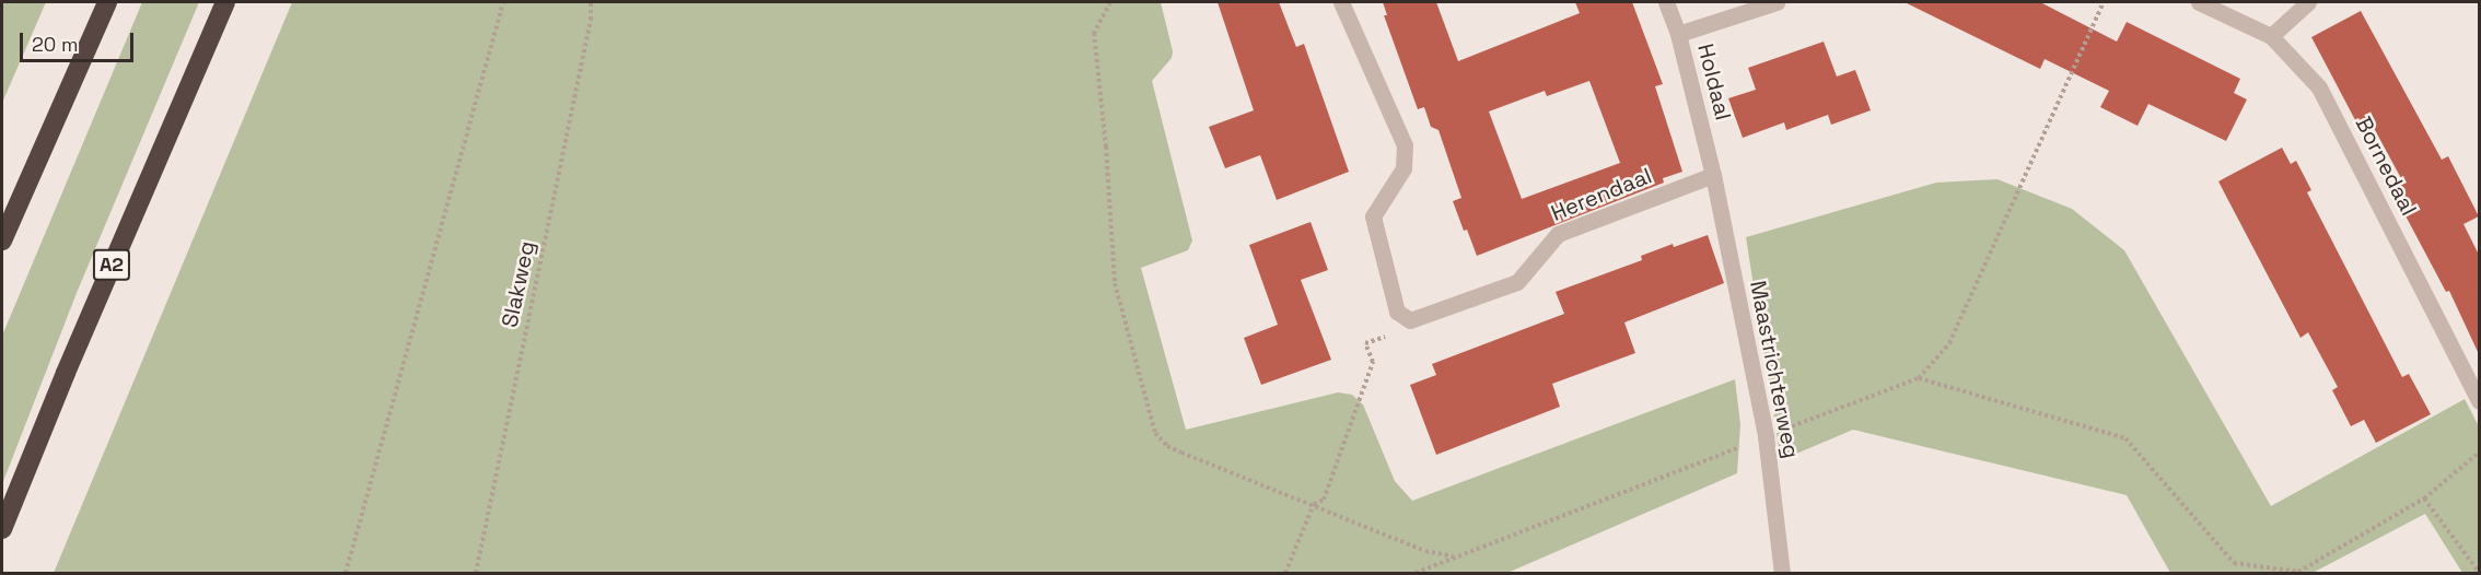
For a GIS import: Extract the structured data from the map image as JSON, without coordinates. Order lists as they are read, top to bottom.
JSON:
{
  "streets": {
    "highway": ["A2"],
    "street": [
      "Holdaal",
      "Bornedaal",
      "Herendaal",
      "Maastrichterweg"
    ],
    "path": ["Slakweg"]
  },
  "crossings": [
    ["Holdaal", "Herendaal"],
    ["Holdaal", "Maastrichterweg"],
    ["Herendaal", "Maastrichterweg"]
  ],
  "scale_bar": "20 m"
}
